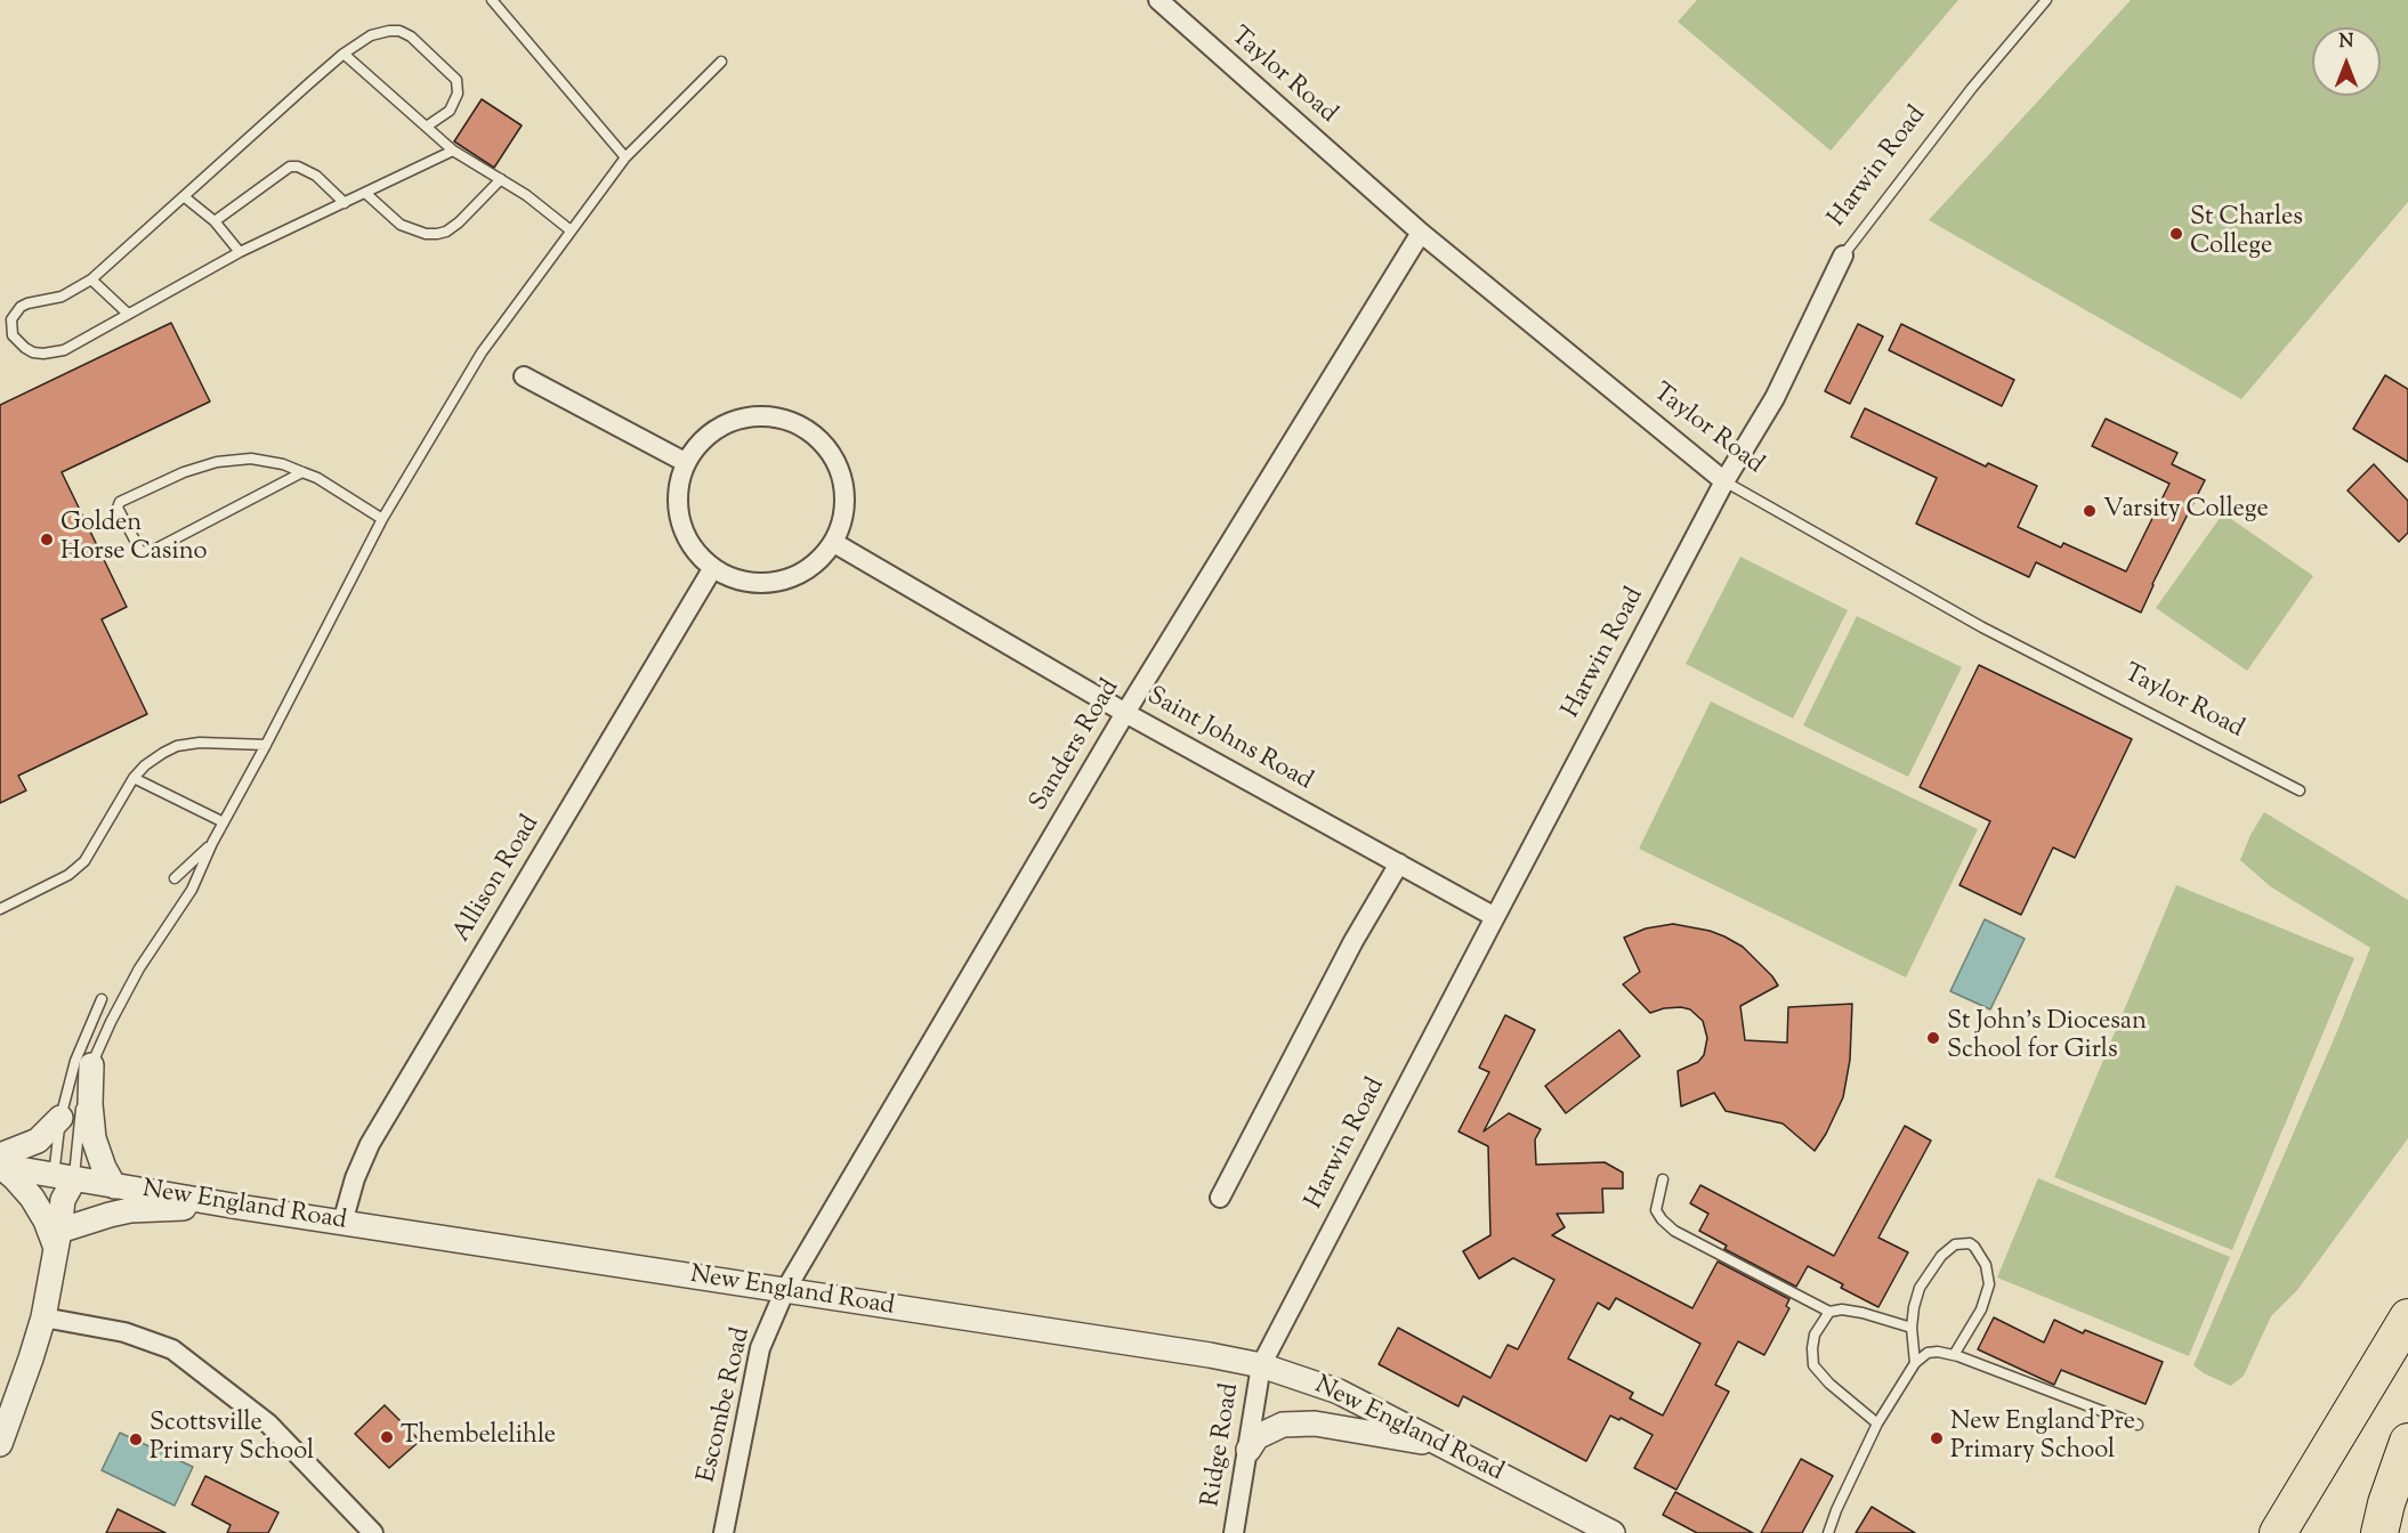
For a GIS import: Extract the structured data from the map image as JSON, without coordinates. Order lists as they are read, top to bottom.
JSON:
{
  "streets": {
    "street": [
      "Taylor Road",
      "Harwin Road",
      "Saint Johns Road",
      "Sanders Road",
      "Allison Road",
      "New England Road",
      "Escombe Road",
      "Ridge Road"
    ]
  },
  "crossings": [
    ["Taylor Road", "Harwin Road"],
    ["Taylor Road", "Sanders Road"],
    ["Harwin Road", "Saint Johns Road"],
    ["Harwin Road", "New England Road"],
    ["Harwin Road", "Ridge Road"],
    ["Saint Johns Road", "Sanders Road"],
    ["Saint Johns Road", "Allison Road"],
    ["Sanders Road", "New England Road"],
    ["Sanders Road", "Escombe Road"],
    ["Allison Road", "New England Road"],
    ["New England Road", "Escombe Road"],
    ["New England Road", "Ridge Road"]
  ],
  "places": [
    "St Charles College",
    "Varsity College",
    "Golden Horse Casino",
    "St John's Diocesan School for Girls",
    "Thembelelihle",
    "New England Pre Primary School",
    "Scottsville Primary School"
  ],
  "north": "top"
}
